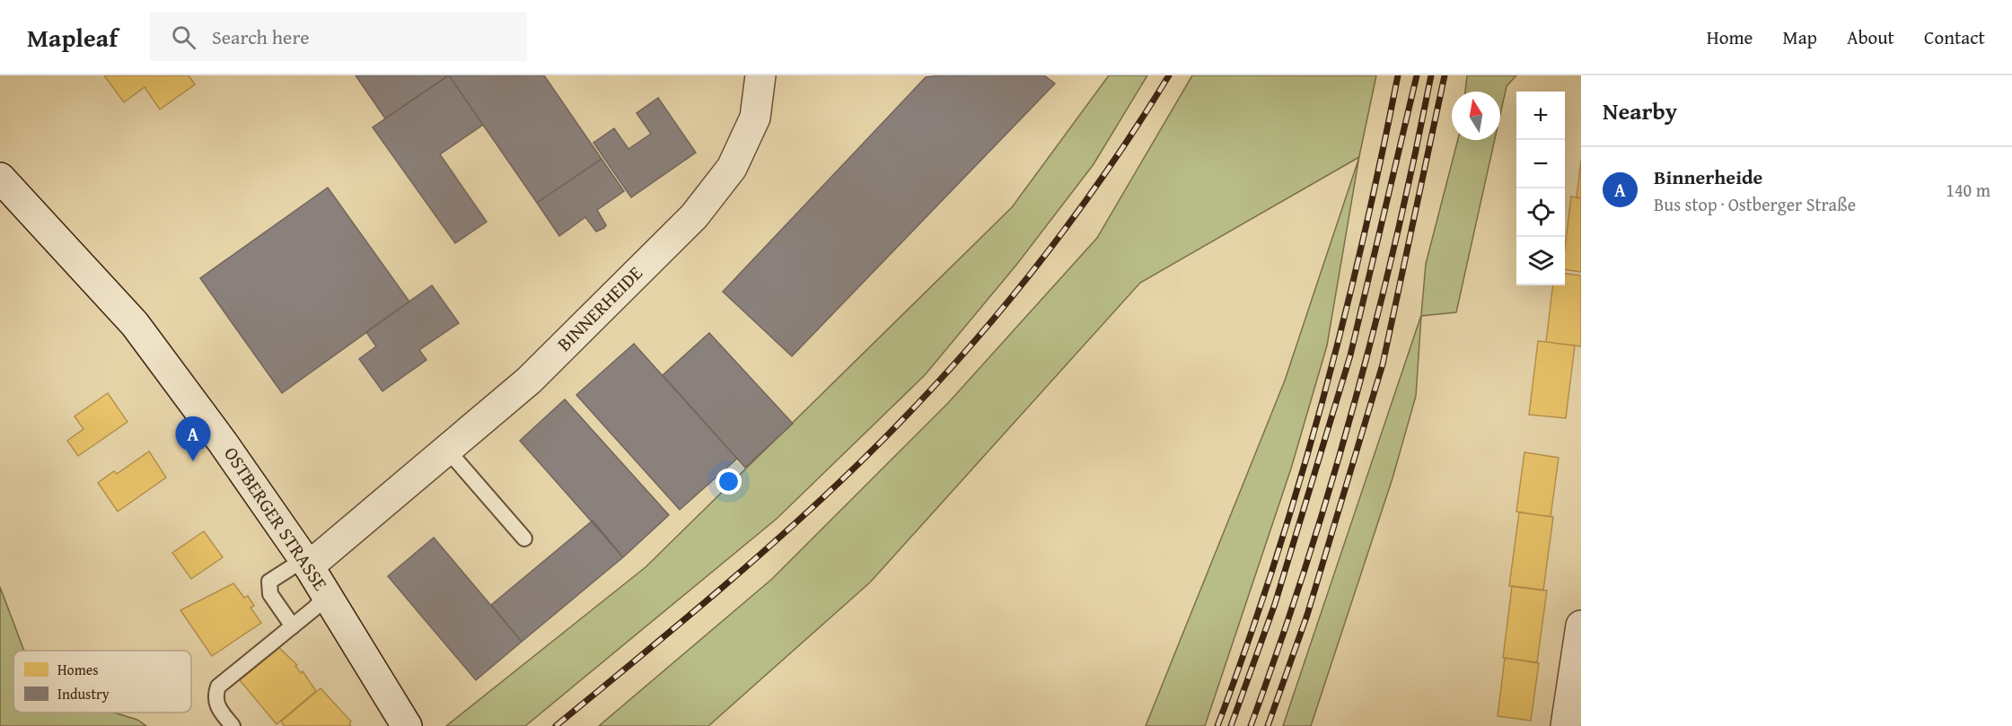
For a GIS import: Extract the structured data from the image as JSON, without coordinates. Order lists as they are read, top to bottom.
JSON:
{
  "streets": {
    "street": ["BINNERHEIDE", "OSTBERGER STRASSE"]
  },
  "crossings": [
    ["BINNERHEIDE", "OSTBERGER STRASSE"]
  ],
  "legend": ["Homes", "Industry"],
  "north": "top",
  "page": {
    "header": "Mapleaf",
    "search": "Search here",
    "nav": [
      "Home",
      "Map",
      "About",
      "Contact"
    ],
    "heading": "Nearby",
    "map_buttons": ["+", "−"],
    "list": [
      {
        "mark": "A",
        "name": "Binnerheide",
        "note": "Bus stop · Ostberger Straße",
        "value": "140 m"
      }
    ],
    "pins": "A"
  }
}
